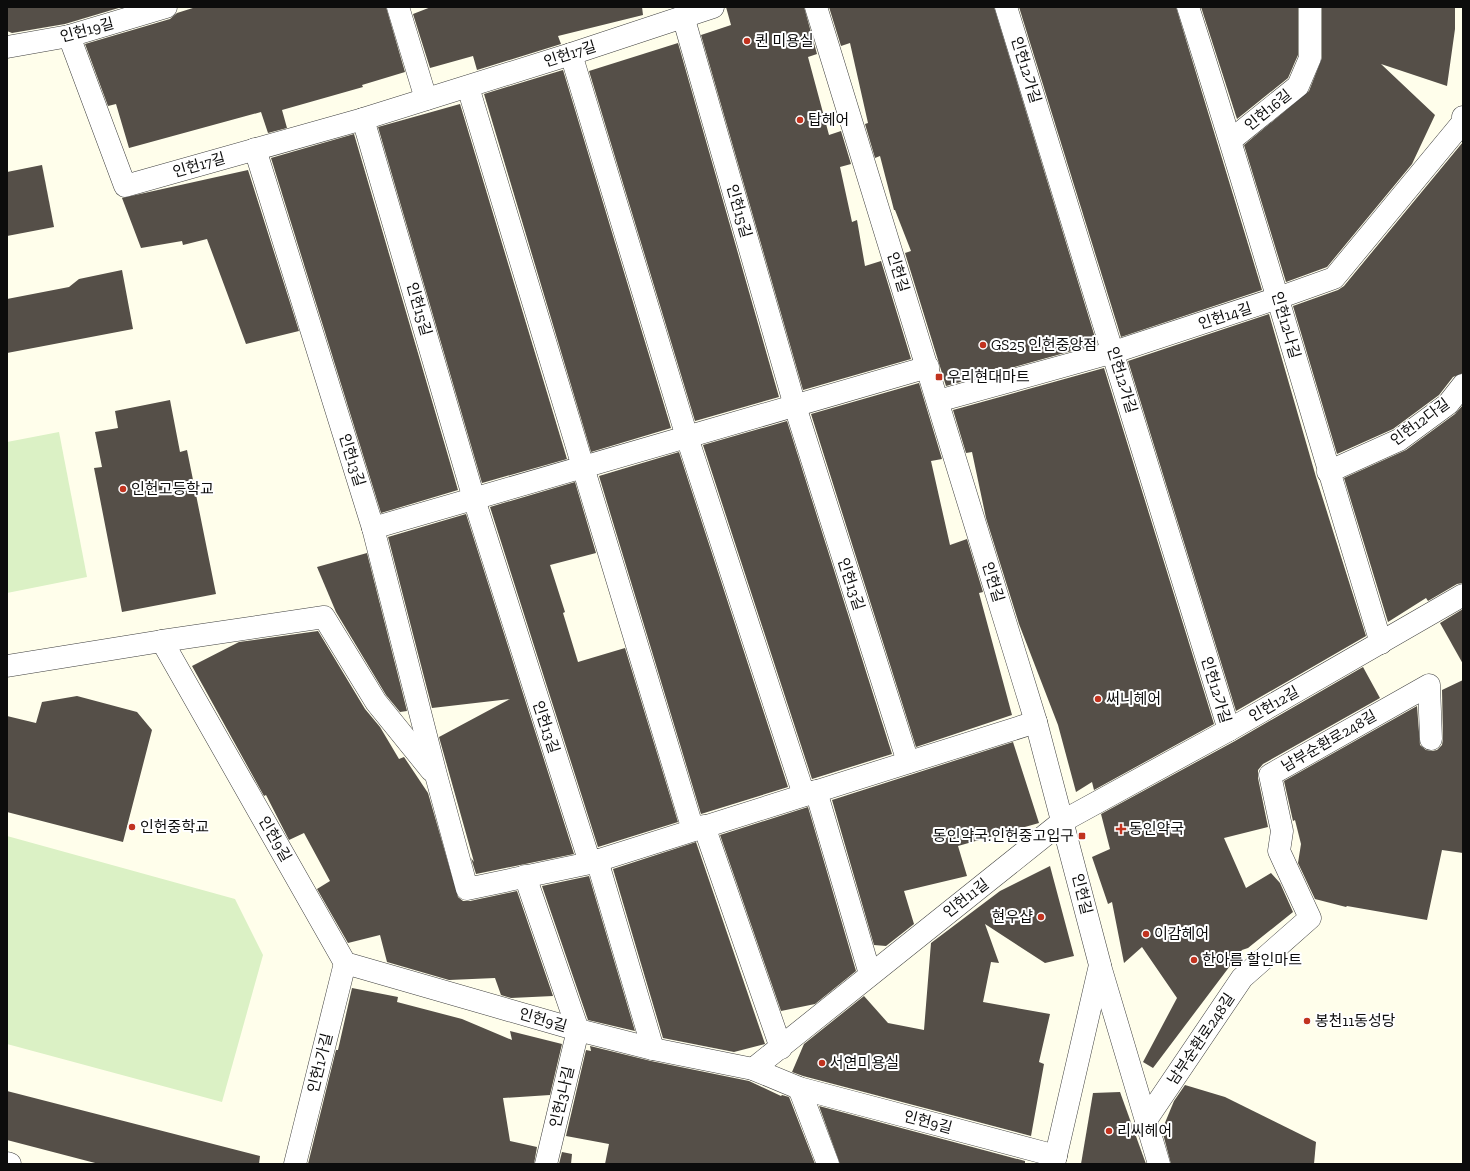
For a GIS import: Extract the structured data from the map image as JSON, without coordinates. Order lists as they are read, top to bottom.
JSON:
{
  "streets": {
    "street": [
      "인헌19길",
      "인헌17길",
      "인헌12가길",
      "인헌16길",
      "인헌15길",
      "인헌길",
      "인헌14길",
      "인헌12나길",
      "인헌12다길",
      "인헌13길",
      "인헌12길",
      "남부순환로248길",
      "인헌9길",
      "인헌11길",
      "인헌1가길",
      "인헌3나길"
    ]
  },
  "crossings": [
    ["인헌19길", "인헌17길"],
    ["인헌17길", "인헌15길"],
    ["인헌17길", "인헌13길"],
    ["인헌12가길", "인헌14길"],
    ["인헌12가길", "인헌12길"],
    ["인헌16길", "인헌12나길"],
    ["인헌15길", "인헌13길"],
    ["인헌길", "인헌14길"],
    ["인헌길", "인헌13길"],
    ["인헌길", "인헌12길"],
    ["인헌길", "인헌9길"],
    ["인헌길", "인헌11길"],
    ["인헌14길", "인헌12나길"],
    ["인헌12나길", "인헌12다길"],
    ["인헌12나길", "인헌12길"],
    ["인헌13길", "인헌9길"],
    ["인헌12길", "인헌11길"],
    ["인헌9길", "인헌11길"],
    ["인헌9길", "인헌1가길"],
    ["인헌9길", "인헌3나길"]
  ],
  "places": {
    "other": [
      "퀸 미용실",
      "탑헤어",
      "GS25 인헌중앙점",
      "인헌고등학교",
      "써니헤어",
      "인헌중학교",
      "현우샵",
      "이감헤어",
      "한아름 할인마트",
      "봉천11동성당",
      "서연미용실",
      "리씨헤어"
    ],
    "transit": ["우리현대마트", "동인약국.인헌중고입구"],
    "health": ["동인약국"]
  }
}
